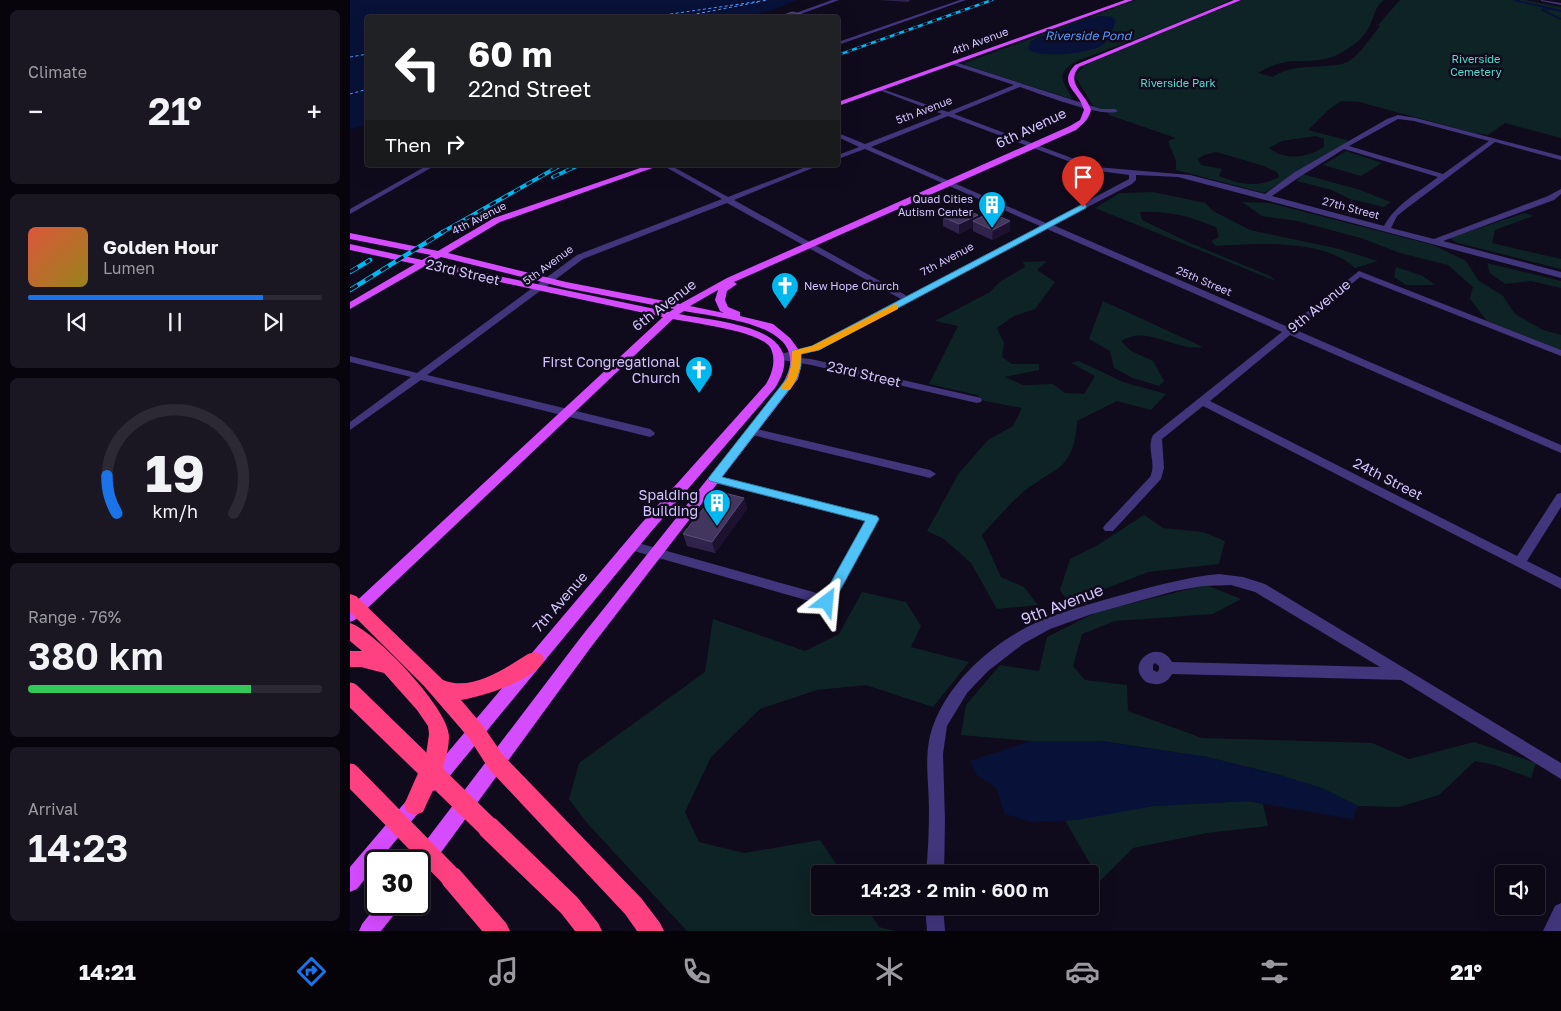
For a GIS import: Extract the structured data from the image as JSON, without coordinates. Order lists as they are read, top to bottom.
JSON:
{
  "streets": {
    "main road": [
      "4th Avenue",
      "6th Avenue",
      "7th Avenue",
      "23rd Street"
    ],
    "street": [
      "5th Avenue",
      "27th Street",
      "25th Street",
      "9th Avenue",
      "24th Street"
    ]
  },
  "crossings": [
    ["4th Avenue", "27th Street"],
    ["4th Avenue", "23rd Street"],
    ["5th Avenue", "27th Street"],
    ["5th Avenue", "23rd Street"],
    ["5th Avenue", "25th Street"],
    ["6th Avenue", "27th Street"],
    ["6th Avenue", "23rd Street"],
    ["6th Avenue", "25th Street"],
    ["27th Street", "7th Avenue"],
    ["7th Avenue", "23rd Street"],
    ["7th Avenue", "25th Street"],
    ["25th Street", "9th Avenue"],
    ["9th Avenue", "24th Street"]
  ],
  "water": ["Riverside Pond"],
  "parks": ["Riverside Cemetery", "Riverside Park"],
  "places": {
    "building": ["Quad Cities Autism Center", "Spalding Building"],
    "church": ["New Hope Church", "First Congregational Church"]
  },
  "page": {
    "tile": [
      "Climate",
      ["Range · 76%", "380 km"],
      ["Arrival", "14:23"]
    ],
    "turn": ["60 m", "22nd Street"],
    "heat": ["−", "21°", "+"],
    "then": "Then",
    "song": ["Golden Hour", "Lumen"],
    "limit": "30",
    "trip": "14:23 · 2 min · 600 m",
    "tabs": ["14:21", "21°"],
    "gauge": ["19", "km/h"]
  }
}
